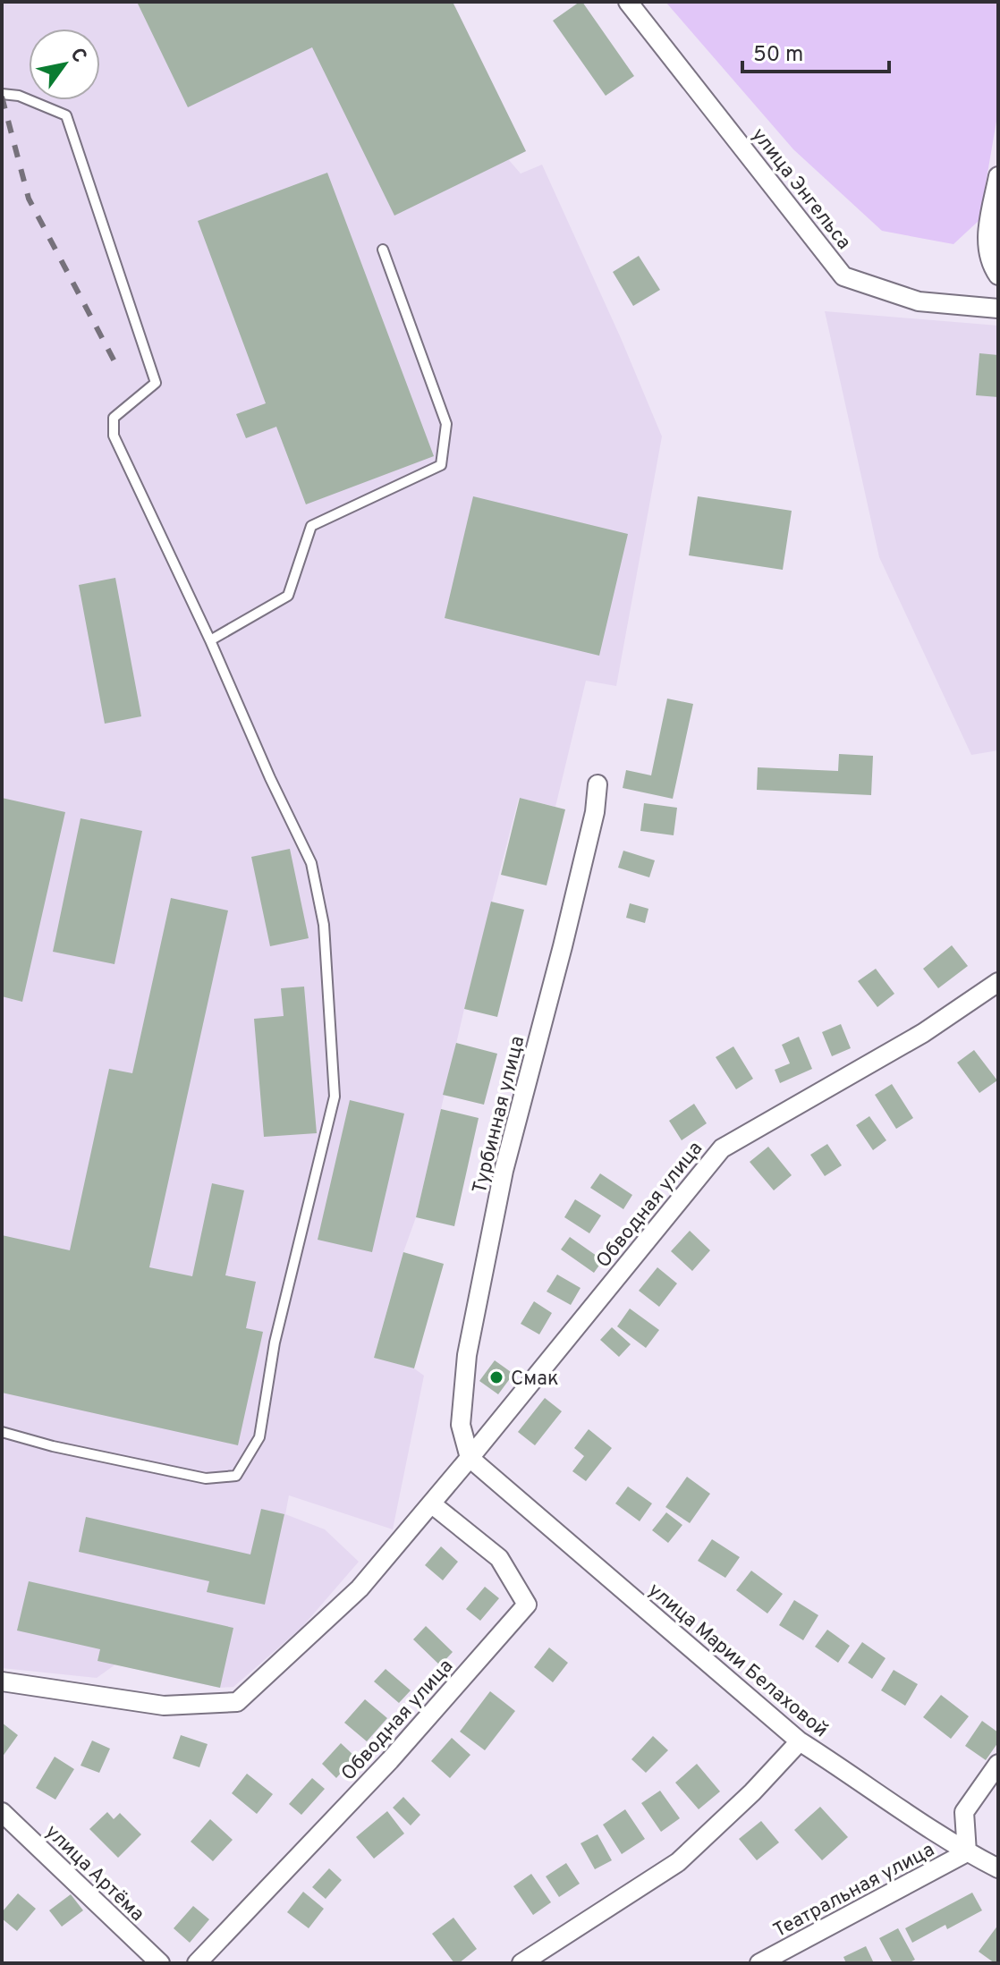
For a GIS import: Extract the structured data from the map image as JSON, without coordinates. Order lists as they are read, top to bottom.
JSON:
{
  "streets": {
    "street": [
      "улица Энгельса",
      "Турбинная улица",
      "Обводная улица",
      "улица Марии Белаховой",
      "улица Артёма",
      "Театральная улица"
    ]
  },
  "crossings": [
    ["Турбинная улица", "Обводная улица"],
    ["Турбинная улица", "улица Марии Белаховой"],
    ["Обводная улица", "улица Марии Белаховой"],
    ["улица Марии Белаховой", "Театральная улица"]
  ],
  "places": ["Смак"],
  "scale_bar": "50 m",
  "north": "top right"
}
